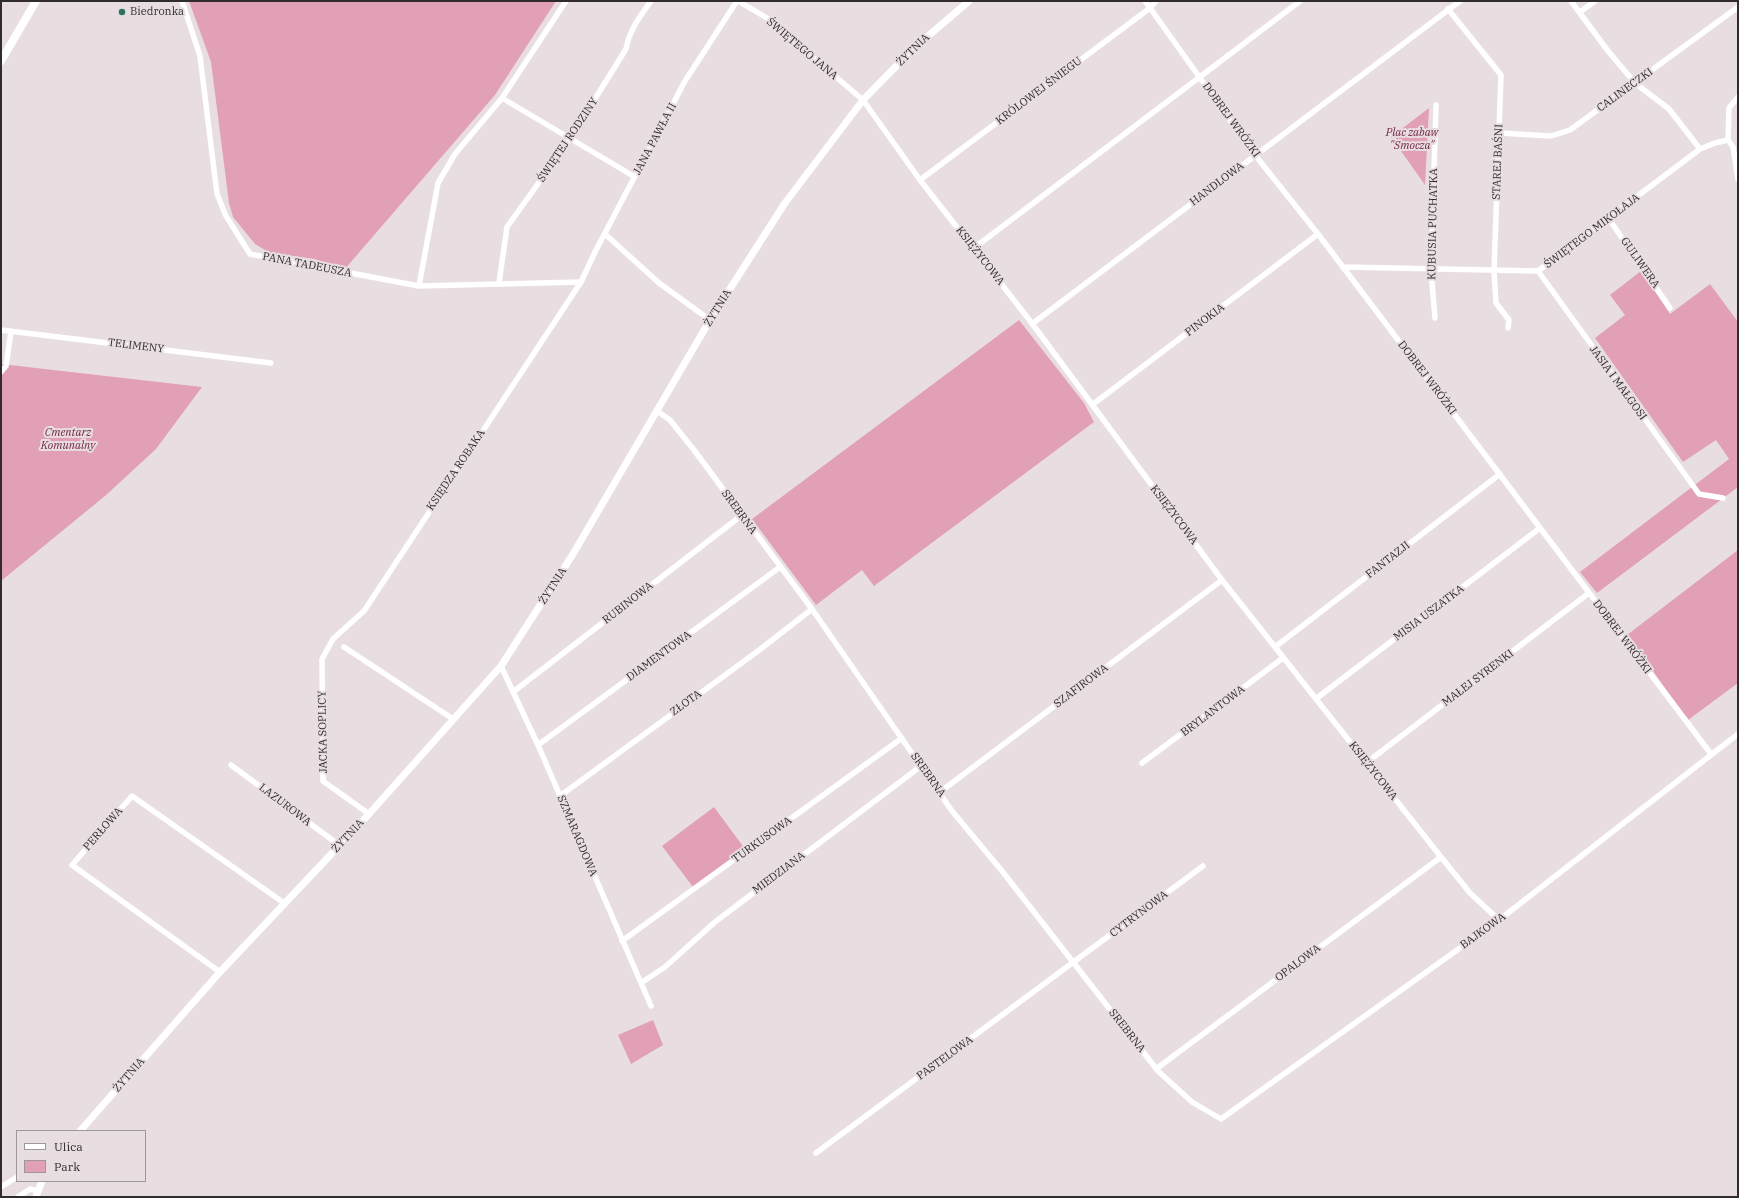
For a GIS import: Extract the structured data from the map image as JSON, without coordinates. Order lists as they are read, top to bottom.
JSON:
{
  "streets": {
    "street": [
      "ŚWIĘTEGO JANA",
      "ŻYTNIA",
      "CALINECZKI",
      "KRÓLOWEJ ŚNIEGU",
      "DOBREJ WRÓŻKI",
      "JANA PAWŁA II",
      "ŚWIĘTEJ RODZINY",
      "STAREJ BAŚNI",
      "HANDLOWA",
      "KUBUSIA PUCHATKA",
      "ŚWIĘTEGO MIKOŁAJA",
      "KSIĘŻYCOWA",
      "GULIWERA",
      "PANA TADEUSZA",
      "PINOKIA",
      "TELIMENY",
      "JASIA I MAŁGOSI",
      "KSIĘDZA ROBAKA",
      "SREBRNA",
      "FANTAZJI",
      "RUBINOWA",
      "MISIA USZATKA",
      "DIAMENTOWA",
      "MAŁEJ SYRENKI",
      "SZAFIROWA",
      "ZŁOTA",
      "BRYLANTOWA",
      "JACKA SOPLICY",
      "LAZUROWA",
      "PERŁOWA",
      "SZMARAGDOWA",
      "TURKUSOWA",
      "MIEDZIANA",
      "CYTRYNOWA",
      "BAJKOWA",
      "OPALOWA",
      "PASTELOWA"
    ]
  },
  "crossings": [
    ["ŚWIĘTEGO JANA", "ŻYTNIA"],
    ["ŚWIĘTEGO JANA", "JANA PAWŁA II"],
    ["ŚWIĘTEGO JANA", "KSIĘŻYCOWA"],
    ["ŻYTNIA", "KSIĘŻYCOWA"],
    ["ŻYTNIA", "SREBRNA"],
    ["ŻYTNIA", "JACKA SOPLICY"],
    ["ŻYTNIA", "LAZUROWA"],
    ["ŻYTNIA", "PERŁOWA"],
    ["ŻYTNIA", "SZMARAGDOWA"],
    ["CALINECZKI", "STAREJ BAŚNI"],
    ["KRÓLOWEJ ŚNIEGU", "DOBREJ WRÓŻKI"],
    ["KRÓLOWEJ ŚNIEGU", "KSIĘŻYCOWA"],
    ["DOBREJ WRÓŻKI", "HANDLOWA"],
    ["DOBREJ WRÓŻKI", "ŚWIĘTEGO MIKOŁAJA"],
    ["DOBREJ WRÓŻKI", "PINOKIA"],
    ["DOBREJ WRÓŻKI", "FANTAZJI"],
    ["DOBREJ WRÓŻKI", "MISIA USZATKA"],
    ["DOBREJ WRÓŻKI", "MAŁEJ SYRENKI"],
    ["DOBREJ WRÓŻKI", "BAJKOWA"],
    ["JANA PAWŁA II", "PANA TADEUSZA"],
    ["JANA PAWŁA II", "KSIĘDZA ROBAKA"],
    ["ŚWIĘTEJ RODZINY", "PANA TADEUSZA"],
    ["STAREJ BAŚNI", "HANDLOWA"],
    ["STAREJ BAŚNI", "ŚWIĘTEGO MIKOŁAJA"],
    ["HANDLOWA", "KSIĘŻYCOWA"],
    ["KUBUSIA PUCHATKA", "ŚWIĘTEGO MIKOŁAJA"],
    ["ŚWIĘTEGO MIKOŁAJA", "GULIWERA"],
    ["ŚWIĘTEGO MIKOŁAJA", "JASIA I MAŁGOSI"],
    ["KSIĘŻYCOWA", "PINOKIA"],
    ["KSIĘŻYCOWA", "FANTAZJI"],
    ["KSIĘŻYCOWA", "MISIA USZATKA"],
    ["KSIĘŻYCOWA", "MAŁEJ SYRENKI"],
    ["KSIĘŻYCOWA", "SZAFIROWA"],
    ["KSIĘŻYCOWA", "BRYLANTOWA"],
    ["KSIĘŻYCOWA", "BAJKOWA"],
    ["KSIĘŻYCOWA", "OPALOWA"],
    ["PANA TADEUSZA", "KSIĘDZA ROBAKA"],
    ["KSIĘDZA ROBAKA", "JACKA SOPLICY"],
    ["SREBRNA", "RUBINOWA"],
    ["SREBRNA", "DIAMENTOWA"],
    ["SREBRNA", "SZAFIROWA"],
    ["SREBRNA", "ZŁOTA"],
    ["SREBRNA", "TURKUSOWA"],
    ["SREBRNA", "MIEDZIANA"],
    ["SREBRNA", "CYTRYNOWA"],
    ["SREBRNA", "BAJKOWA"],
    ["SREBRNA", "OPALOWA"],
    ["SREBRNA", "PASTELOWA"],
    ["RUBINOWA", "SZMARAGDOWA"],
    ["DIAMENTOWA", "SZMARAGDOWA"],
    ["ZŁOTA", "SZMARAGDOWA"],
    ["SZMARAGDOWA", "TURKUSOWA"],
    ["SZMARAGDOWA", "MIEDZIANA"],
    ["CYTRYNOWA", "PASTELOWA"]
  ],
  "parks": ["Plac zabaw \"Smocza\"", "Cmentarz Komunalny"],
  "places": ["Biedronka"],
  "legend": ["Ulica", "Park"]
}
